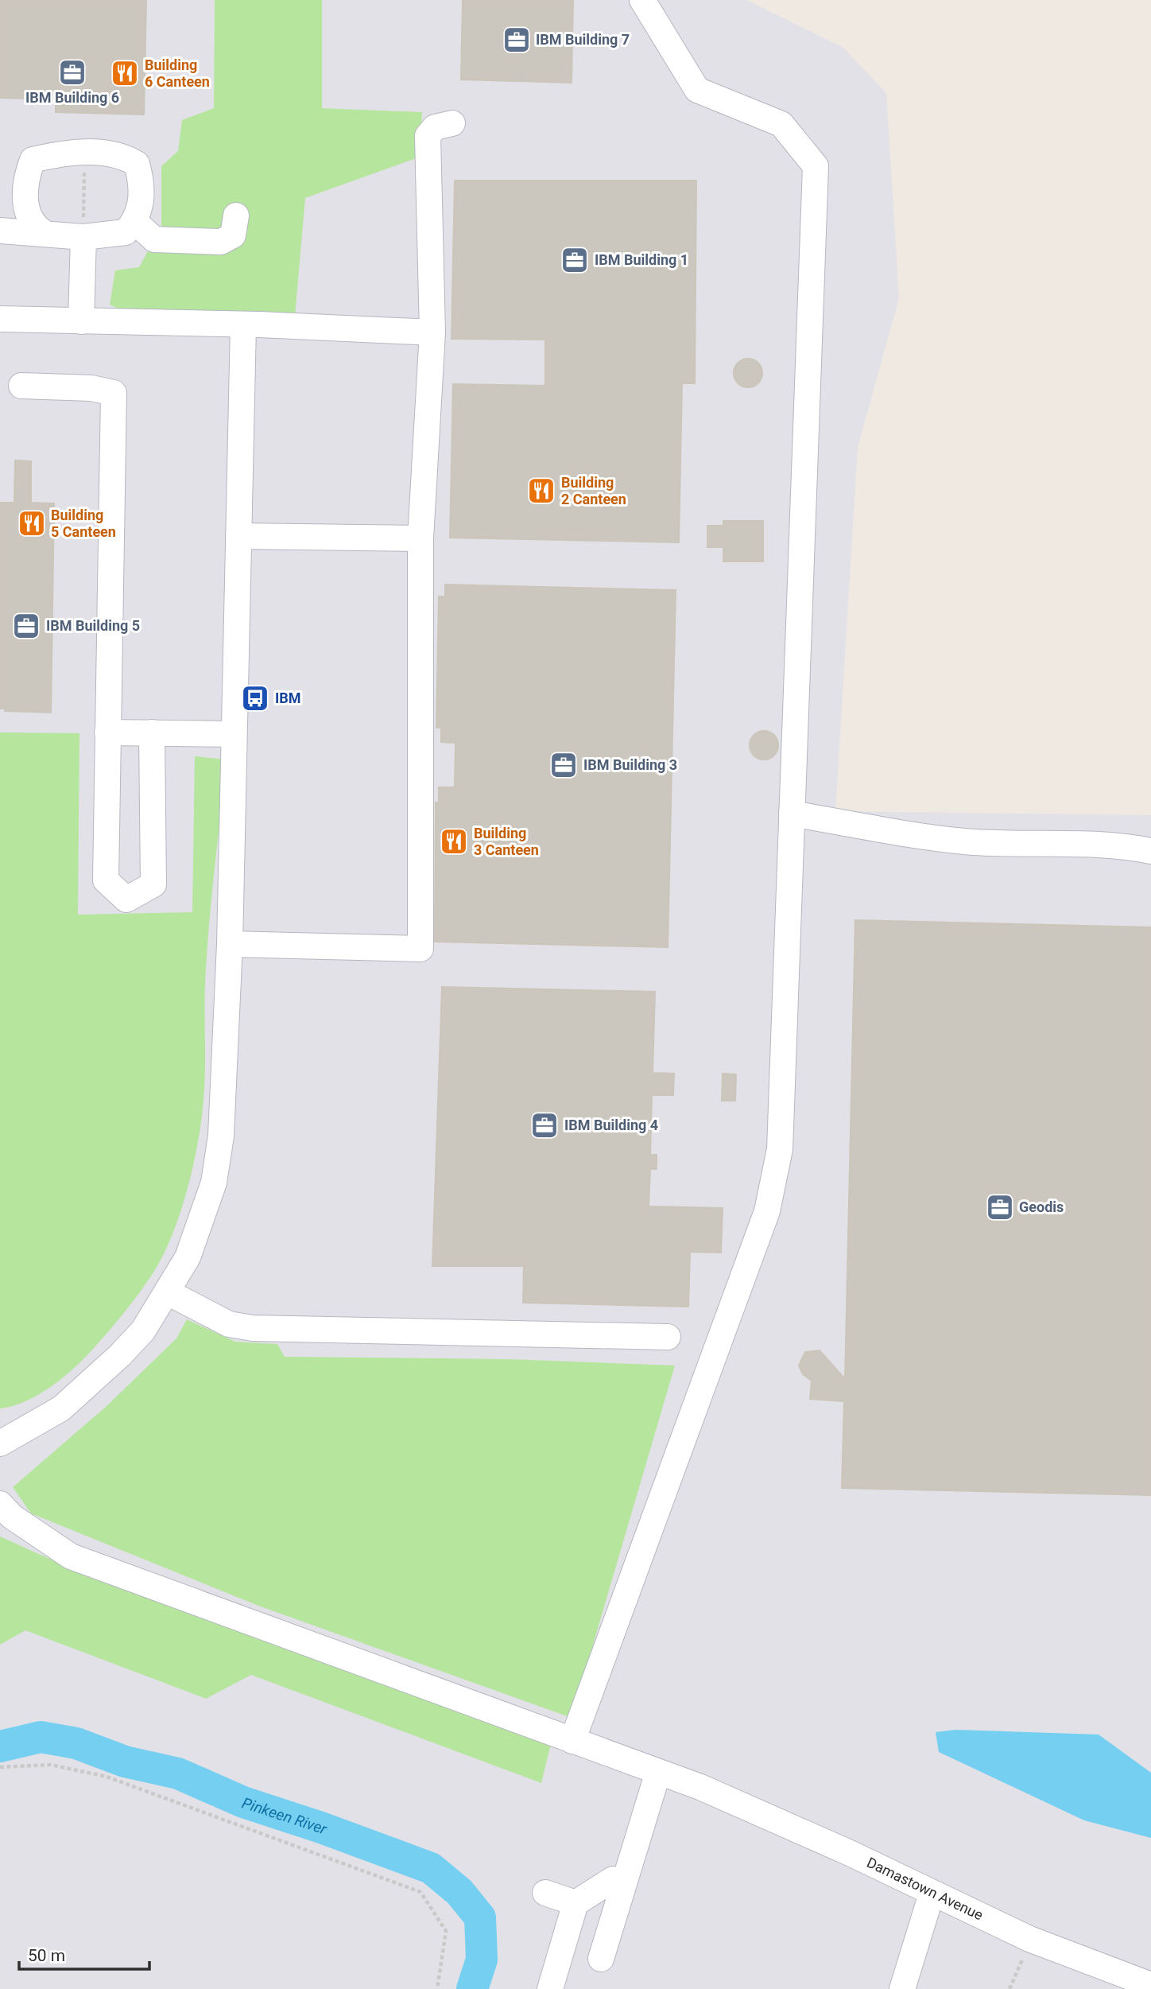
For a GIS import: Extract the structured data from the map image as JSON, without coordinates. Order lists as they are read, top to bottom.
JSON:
{
  "streets": {
    "street": ["Damastown Avenue"]
  },
  "water": ["Pinkeen River"],
  "places": {
    "office": [
      "IBM Building 7",
      "IBM Building 6",
      "IBM Building 1",
      "IBM Building 5",
      "IBM Building 3",
      "IBM Building 4",
      "Geodis"
    ],
    "restaurant": [
      "Building 6 Canteen",
      "Building 2 Canteen",
      "Building 5 Canteen",
      "Building 3 Canteen"
    ],
    "bus stop": ["IBM"]
  },
  "scale_bar": "50 m"
}
